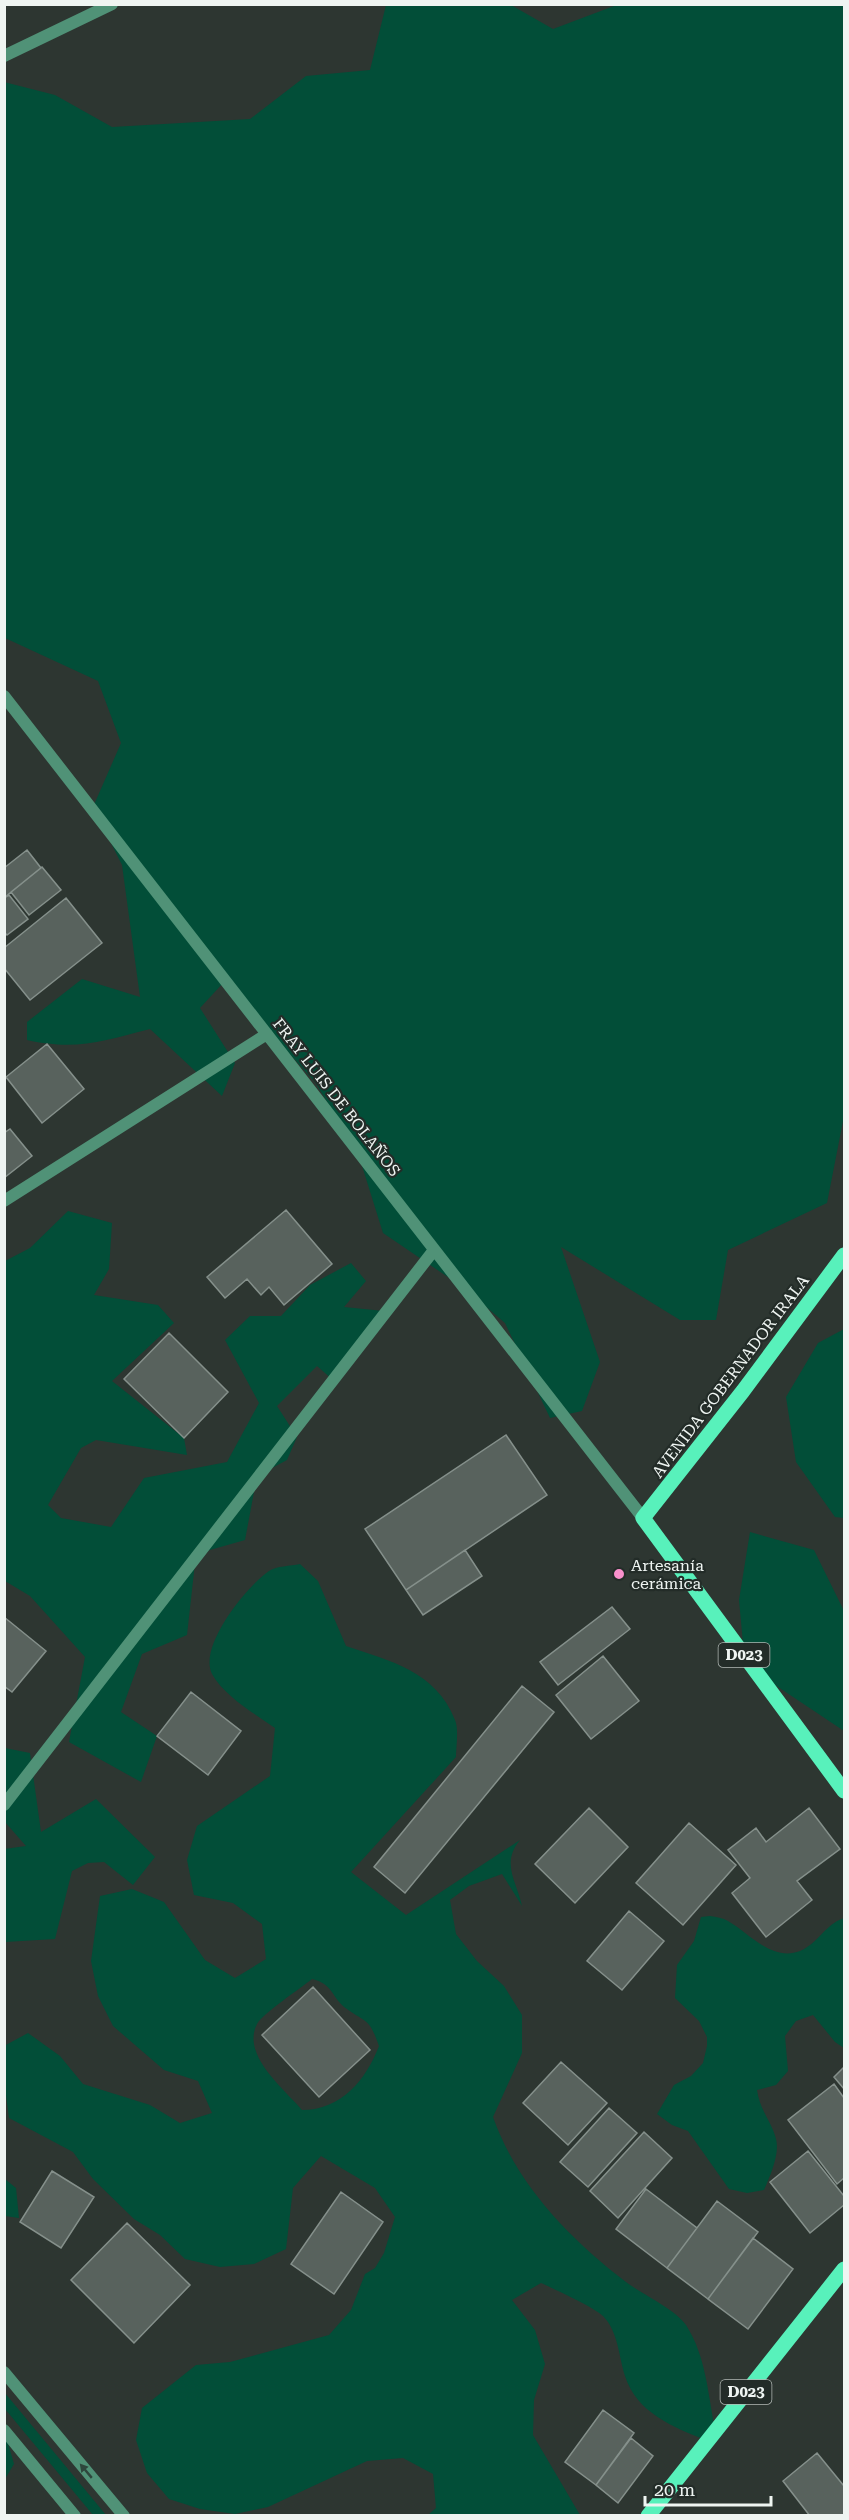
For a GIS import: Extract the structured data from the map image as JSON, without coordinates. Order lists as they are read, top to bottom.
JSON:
{
  "streets": {
    "main road": ["AVENIDA GOBERNADOR IRALA", "D023"],
    "street": ["FRAY LUIS DE BOLAÑOS"]
  },
  "crossings": [
    ["FRAY LUIS DE BOLAÑOS", "AVENIDA GOBERNADOR IRALA"],
    ["FRAY LUIS DE BOLAÑOS", "D023"],
    ["AVENIDA GOBERNADOR IRALA", "D023"]
  ],
  "places": ["Artesanía cerámica"],
  "scale_bar": "20 m"
}
